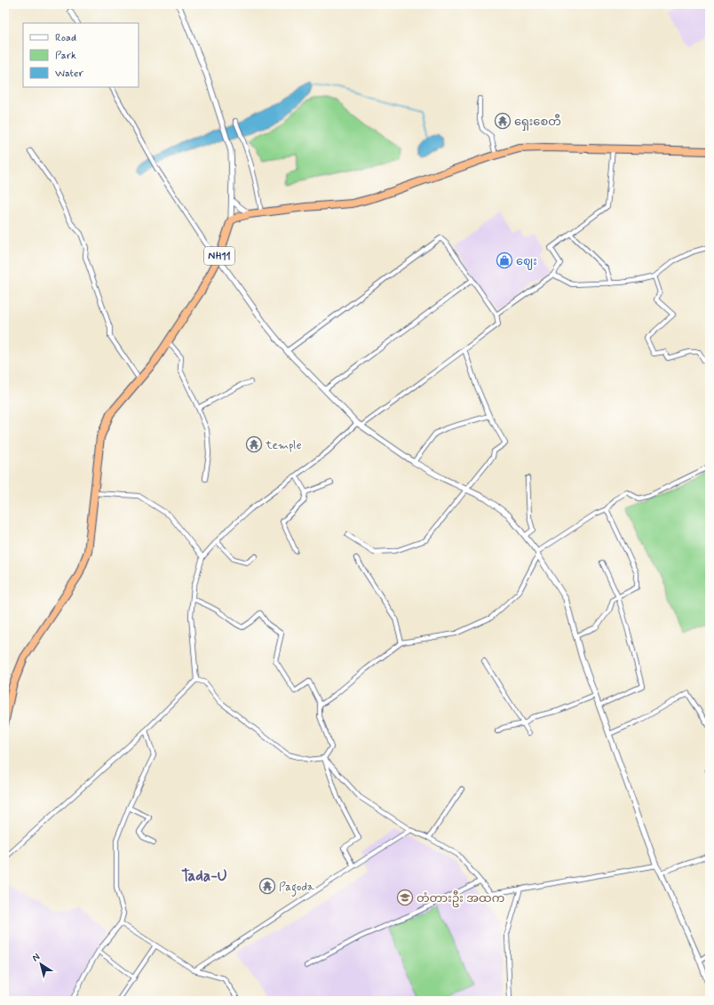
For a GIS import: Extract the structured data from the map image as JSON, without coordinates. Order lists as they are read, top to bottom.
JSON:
{
  "streets": {
    "highway": ["NH11"]
  },
  "districts": ["Tada-U"],
  "places": {
    "temple": ["ရှေးစေတီ", "temple", "Pagoda"],
    "shop": ["ဈေး"],
    "school or university": ["တံတားဦး အထက"]
  },
  "legend": ["Road", "Park", "Water"],
  "north": "top left"
}
